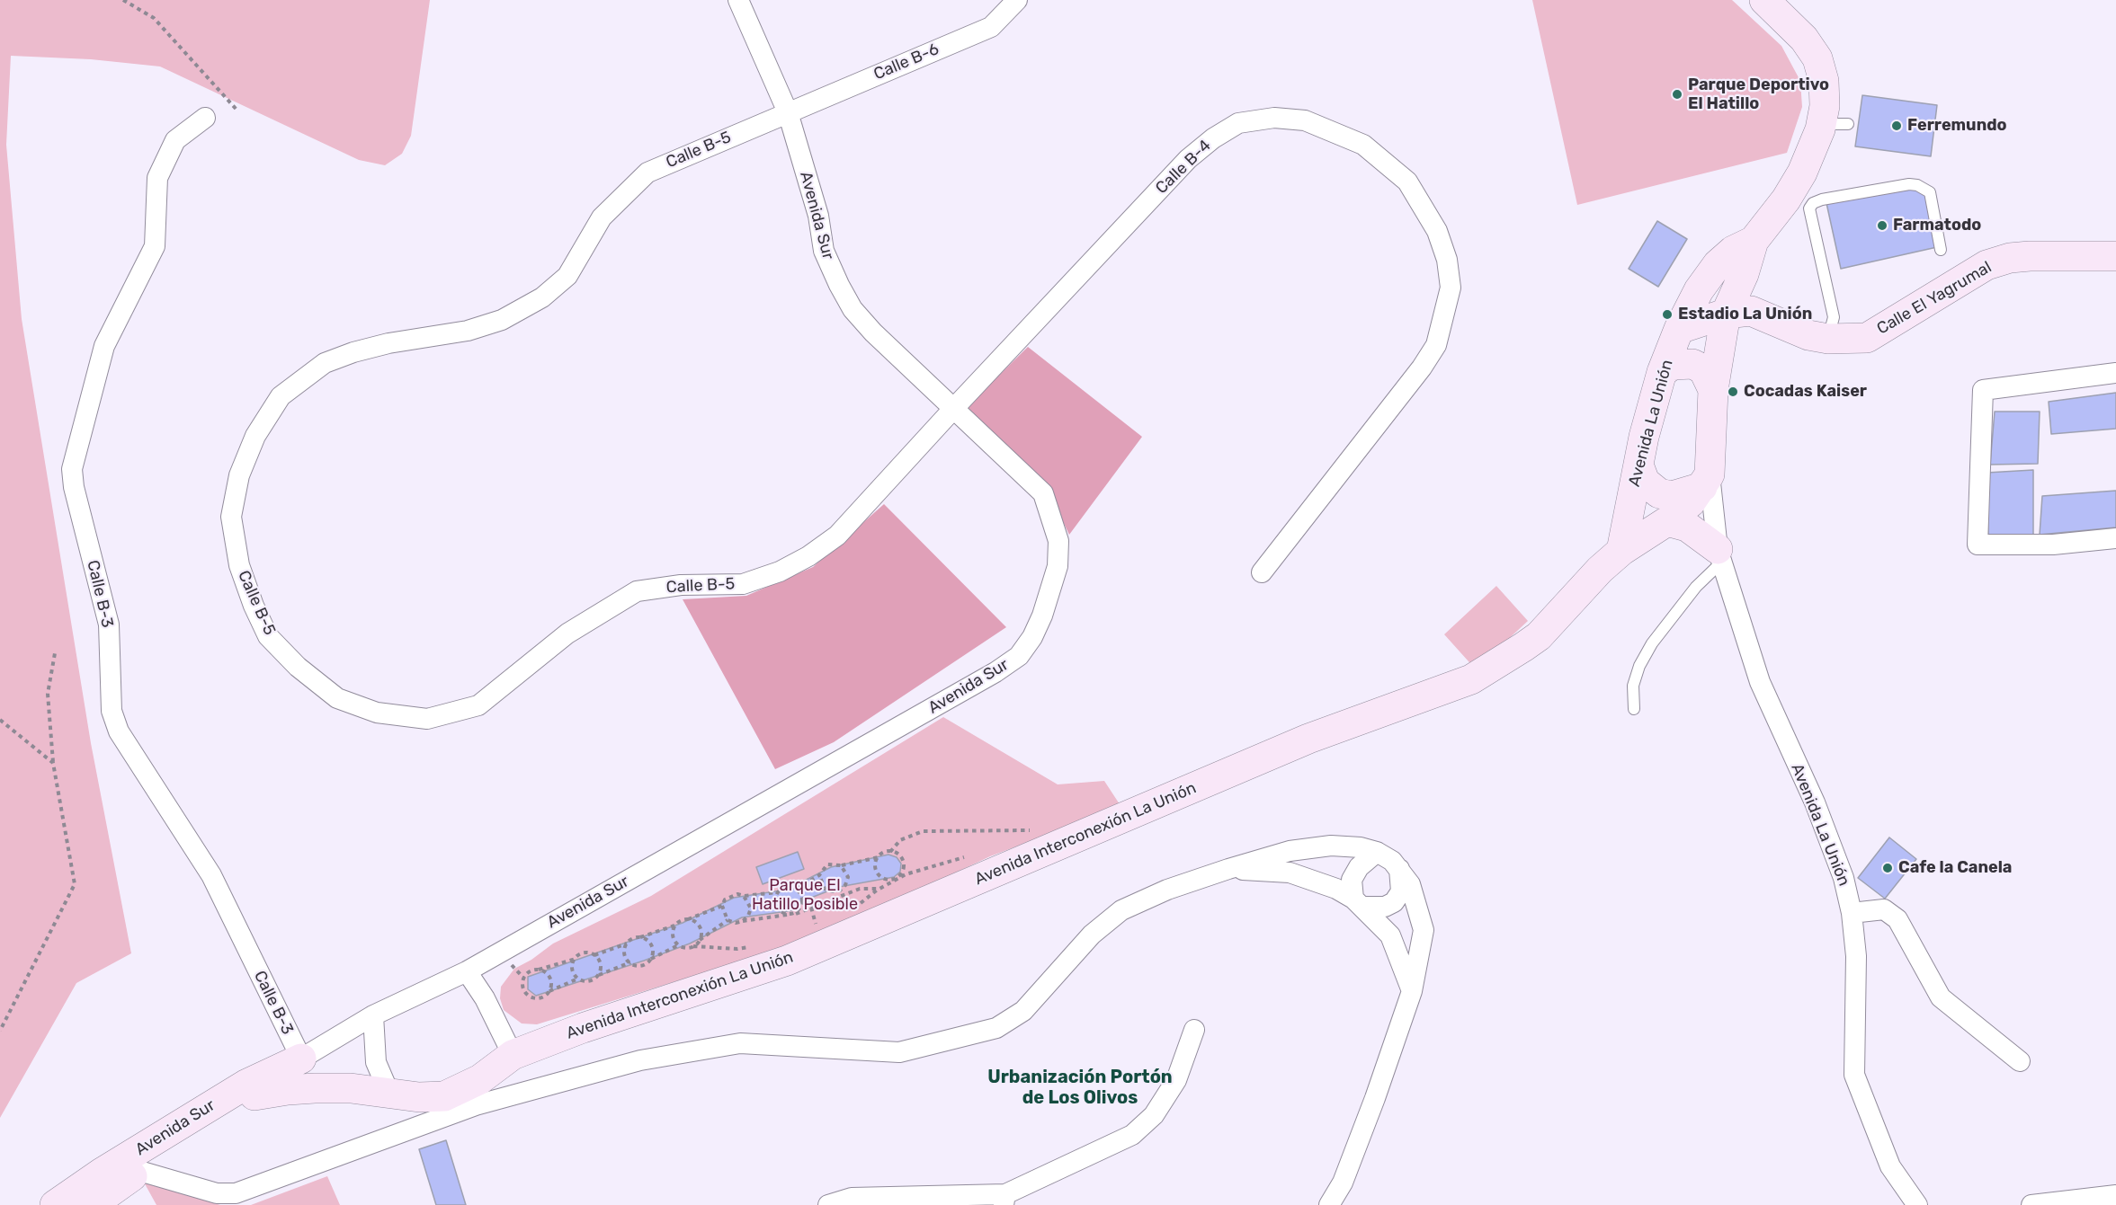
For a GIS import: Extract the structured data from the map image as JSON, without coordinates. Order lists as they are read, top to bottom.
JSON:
{
  "streets": {
    "street": [
      "Calle B-6",
      "Calle B-5",
      "Calle B-4",
      "Avenida Sur",
      "Calle El Yagrumal",
      "Avenida La Unión",
      "Calle B-3",
      "Avenida Interconexión La Unión"
    ]
  },
  "crossings": [
    ["Calle B-6", "Calle B-5"],
    ["Calle B-6", "Avenida Sur"],
    ["Calle B-5", "Calle B-4"],
    ["Calle B-5", "Avenida Sur"],
    ["Calle B-4", "Avenida Sur"],
    ["Avenida Sur", "Calle B-3"],
    ["Avenida Sur", "Avenida Interconexión La Unión"],
    ["Calle El Yagrumal", "Avenida La Unión"],
    ["Avenida La Unión", "Avenida Interconexión La Unión"]
  ],
  "districts": ["Urbanización Portón de Los Olivos"],
  "parks": ["Parque El Hatillo Posible"],
  "places": [
    "Parque Deportivo El Hatillo",
    "Ferremundo",
    "Farmatodo",
    "Estadio La Unión",
    "Cocadas Kaiser",
    "Cafe la Canela"
  ]
}
